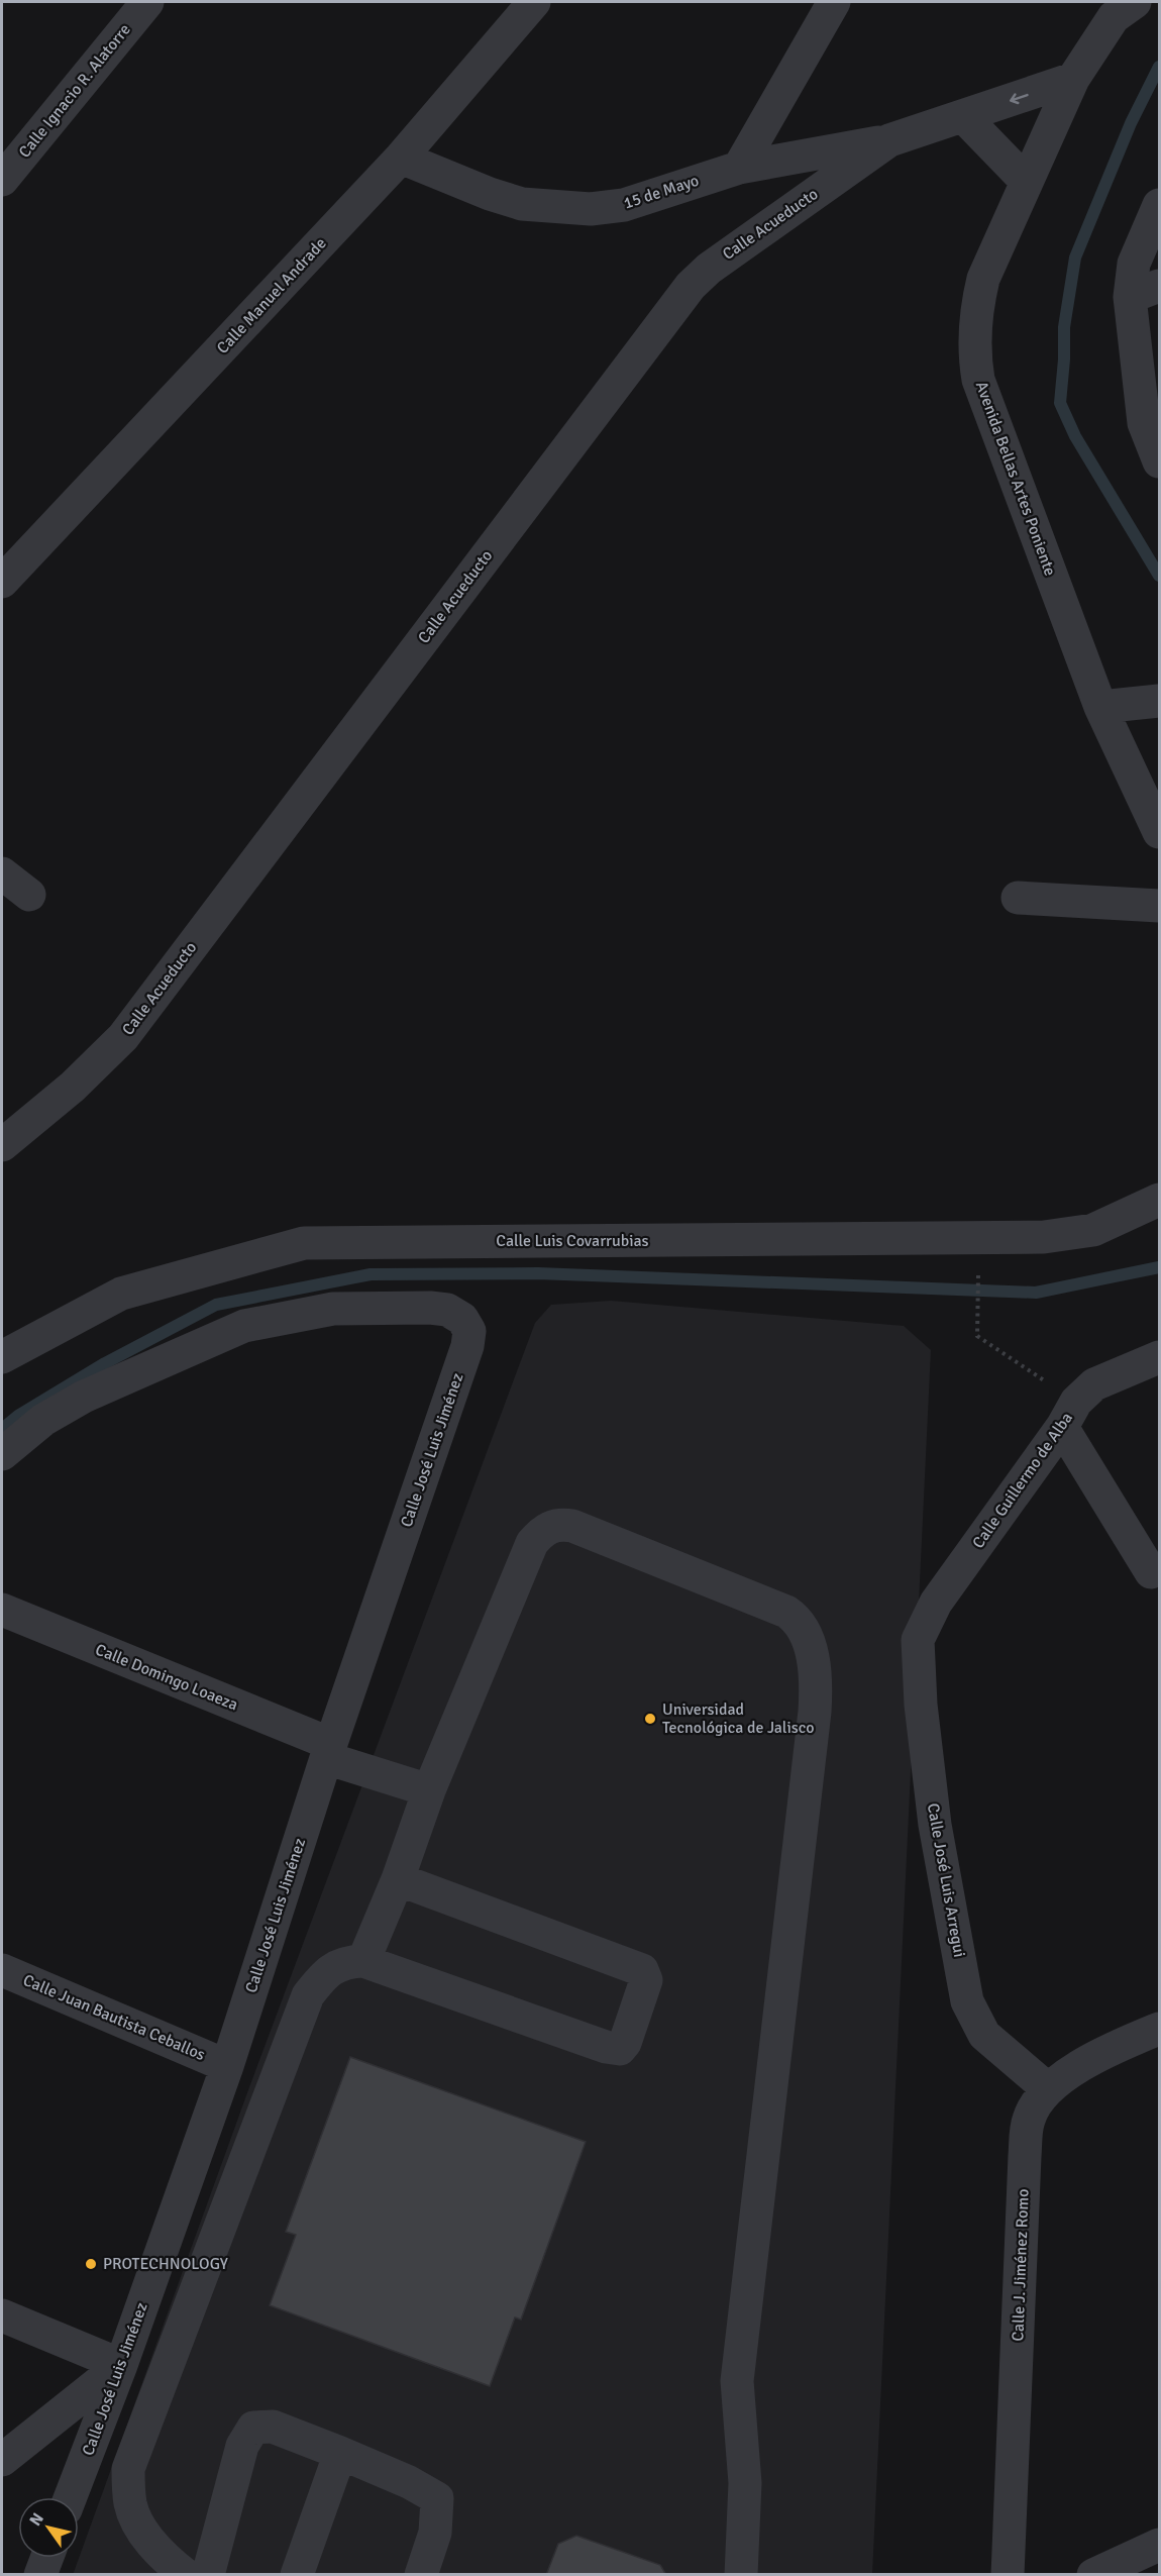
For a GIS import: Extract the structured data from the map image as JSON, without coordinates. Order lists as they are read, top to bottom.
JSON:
{
  "streets": {
    "street": [
      "Calle Ignacio R. Alatorre",
      "15 de Mayo",
      "Calle Acueducto",
      "Calle Manuel Andrade",
      "Avenida Bellas Artes Poniente",
      "Calle Luis Covarrubias",
      "Calle José Luis Jiménez",
      "Calle Guillermo de Alba",
      "Calle Domingo Loaeza",
      "Calle José Luis Arregui",
      "Calle Juan Bautista Ceballos",
      "Calle J. Jiménez Romo"
    ]
  },
  "crossings": [
    ["15 de Mayo", "Calle Acueducto"],
    ["15 de Mayo", "Calle Manuel Andrade"],
    ["Calle Acueducto", "Avenida Bellas Artes Poniente"],
    ["Calle José Luis Jiménez", "Calle Domingo Loaeza"],
    ["Calle José Luis Jiménez", "Calle Juan Bautista Ceballos"],
    ["Calle Guillermo de Alba", "Calle José Luis Arregui"],
    ["Calle José Luis Arregui", "Calle J. Jiménez Romo"]
  ],
  "places": ["Universidad Tecnológica de Jalisco", "PROTECHNOLOGY"],
  "north": "top left"
}
